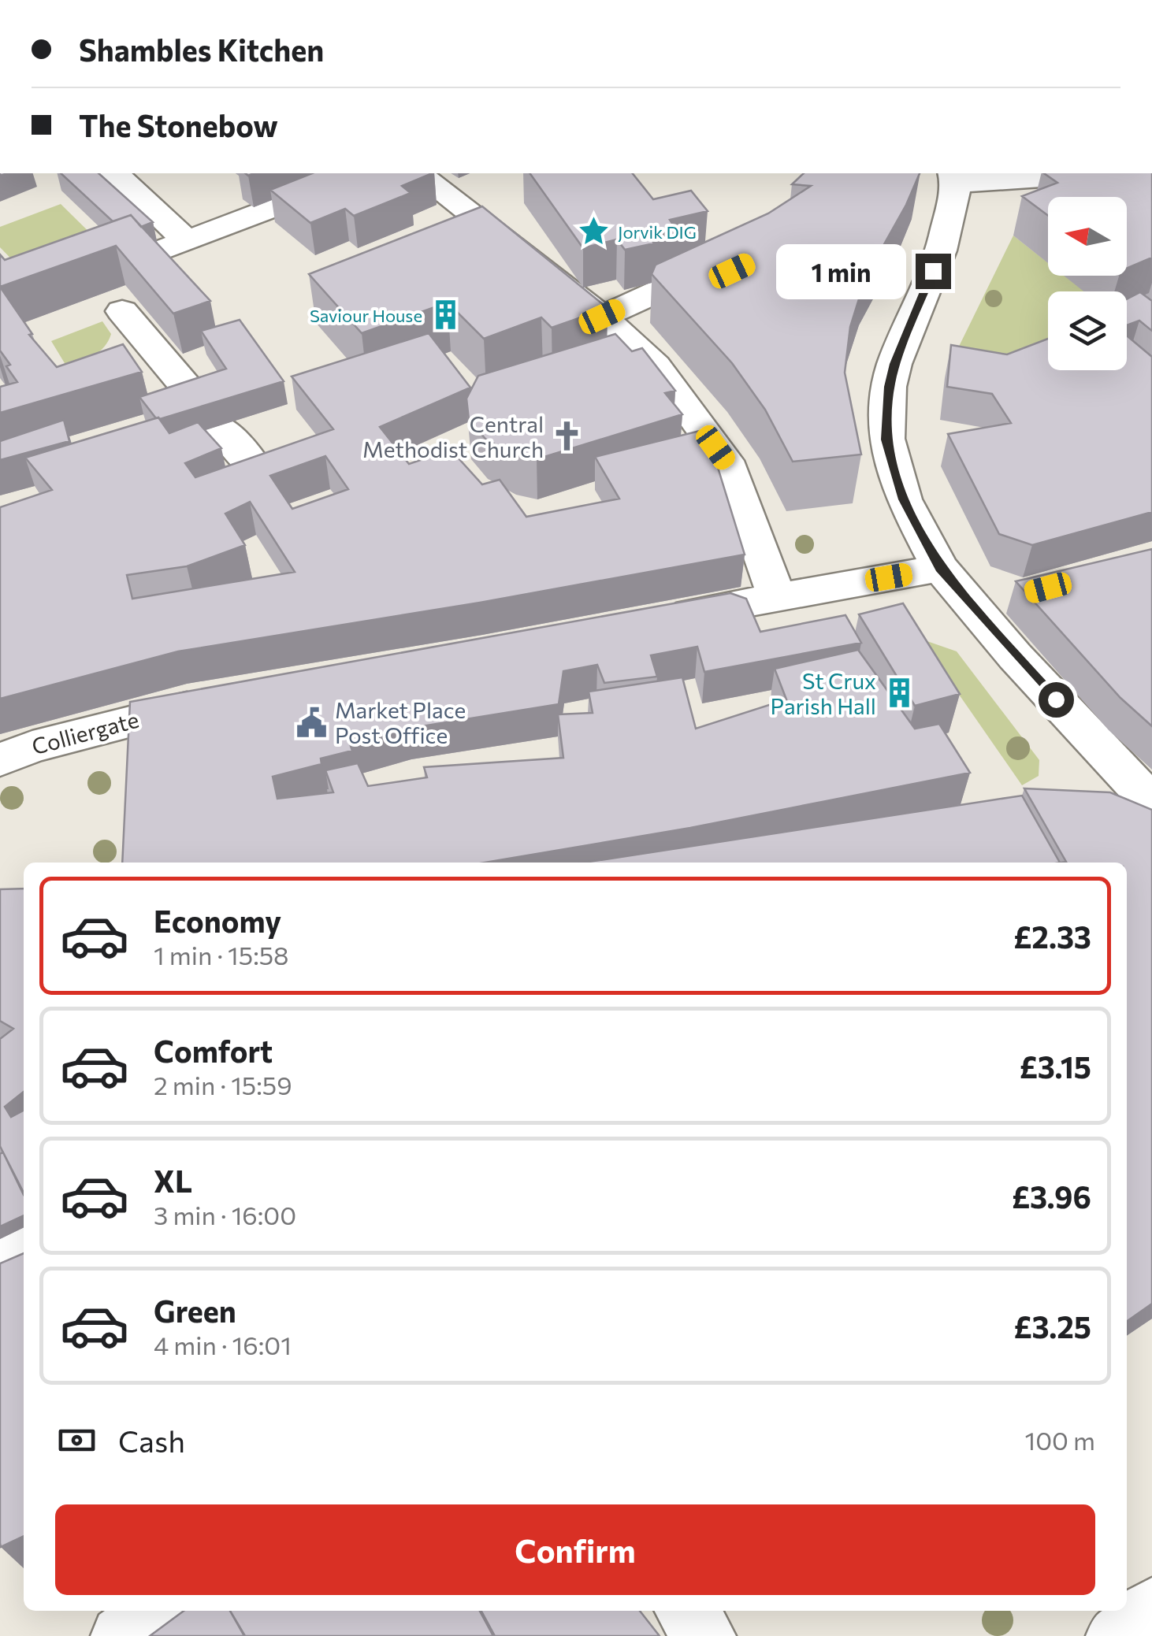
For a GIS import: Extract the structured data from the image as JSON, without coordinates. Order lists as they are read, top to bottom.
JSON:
{
  "streets": {
    "street": ["Colliergate"]
  },
  "places": {
    "place": ["Jorvik DIG"],
    "building": ["Saviour House", "St Crux Parish Hall"],
    "church": ["Central Methodist Church"],
    "public building": ["Market Place Post Office"]
  },
  "north": "left",
  "page": {
    "banner": ["Shambles Kitchen", "The Stonebow"],
    "bubble": "1 min",
    "list": [
      {
        "name": "Economy",
        "note": "1 min · 15:58",
        "value": "£2.33"
      },
      {
        "name": "Comfort",
        "note": "2 min · 15:59",
        "value": "£3.15"
      },
      {
        "name": "XL",
        "note": "3 min · 16:00",
        "value": "£3.96"
      },
      {
        "name": "Green",
        "note": "4 min · 16:01",
        "value": "£3.25"
      }
    ],
    "pay": ["Cash", "100 m"],
    "buttons": "Confirm"
  }
}
